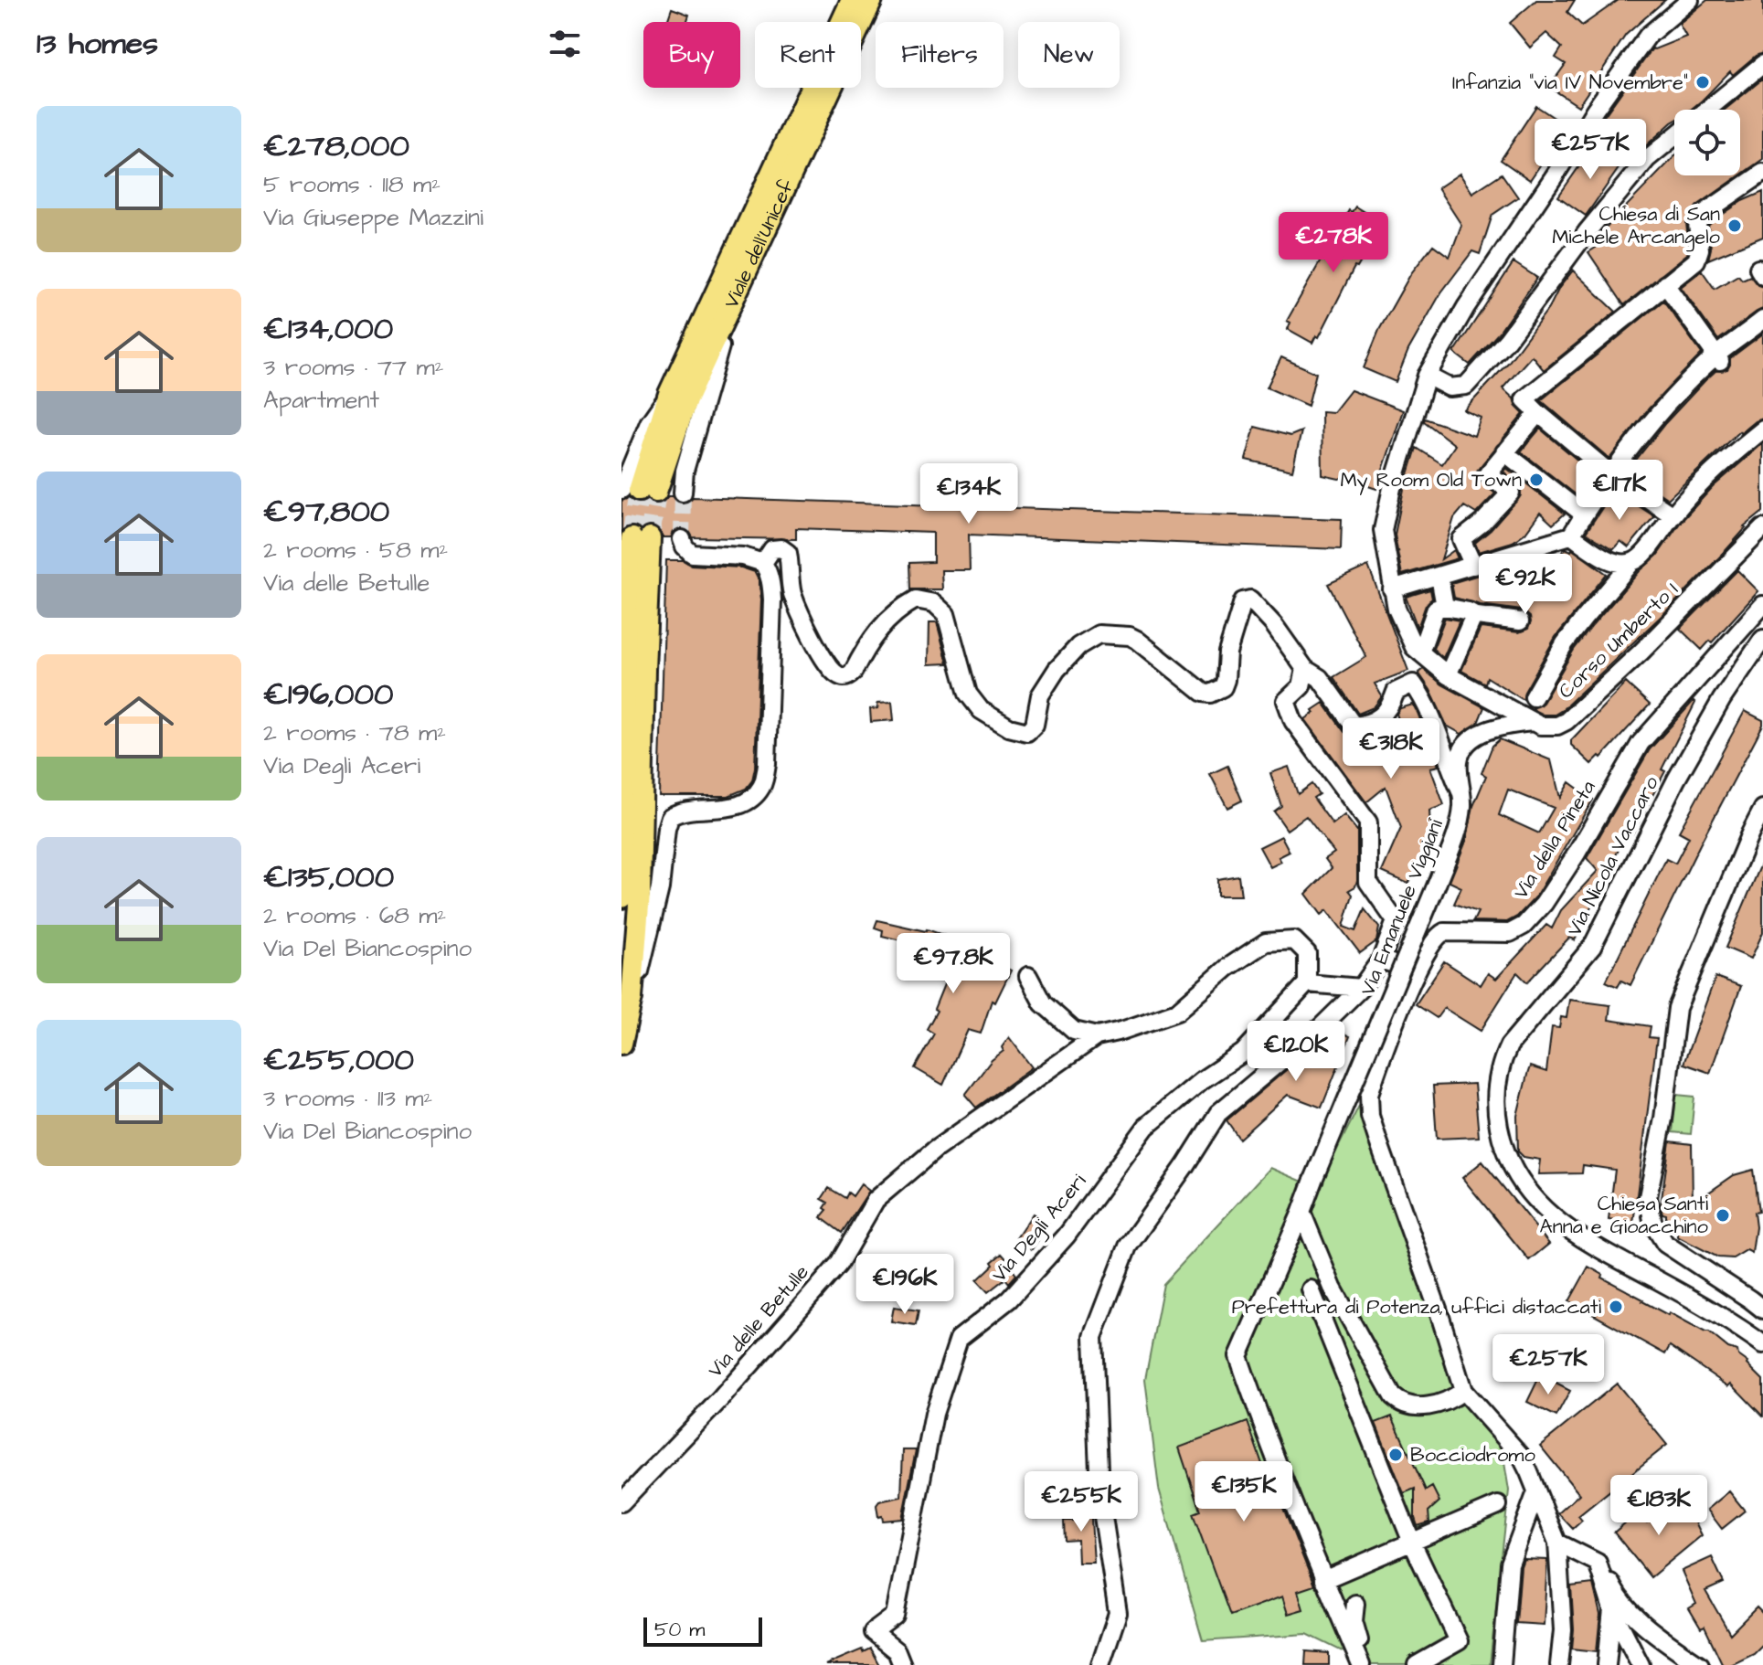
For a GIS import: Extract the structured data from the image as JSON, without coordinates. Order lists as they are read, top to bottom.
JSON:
{
  "streets": {
    "main road": ["Viale dell'Unicef"],
    "street": [
      "Corso Umberto I",
      "Via della Pineta",
      "Via Nicola Vaccaro",
      "Via Emanuele Viggiani",
      "Via Degli Aceri",
      "Via delle Betulle"
    ]
  },
  "crossings": [
    ["Corso Umberto I", "Via Emanuele Viggiani"],
    ["Via Degli Aceri", "Via delle Betulle"]
  ],
  "places": [
    "Infanzia \"via IV Novembre\"",
    "Chiesa di San Michele Arcangelo",
    "My Room Old Town",
    "Chiesa Santi Anna e Gioacchino",
    "Prefettura di Potenza, uffici distaccati",
    "Bocciodromo"
  ],
  "scale_bar": "50 m",
  "page": {
    "heading": "13 homes",
    "chip": [
      "Buy",
      "Rent",
      "Filters",
      "New"
    ],
    "list": [
      {
        "name": "€278,000",
        "note": "5 rooms · 118 m² · Via Giuseppe Mazzini"
      },
      {
        "name": "€134,000",
        "note": "3 rooms · 77 m² · Apartment"
      },
      {
        "name": "€97,800",
        "note": "2 rooms · 58 m² · Via delle Betulle"
      },
      {
        "name": "€196,000",
        "note": "2 rooms · 78 m² · Via Degli Aceri"
      },
      {
        "name": "€135,000",
        "note": "2 rooms · 68 m² · Via Del Biancospino"
      },
      {
        "name": "€255,000",
        "note": "3 rooms · 113 m² · Via Del Biancospino"
      }
    ],
    "price": [
      "€257K",
      "€278K",
      "€117K",
      "€134K",
      "€92K",
      "€318K",
      "€97.8K",
      "€120K",
      "€196K",
      "€257K",
      "€135K",
      "€255K",
      "€183K"
    ],
    "scale": "50 m"
  }
}
